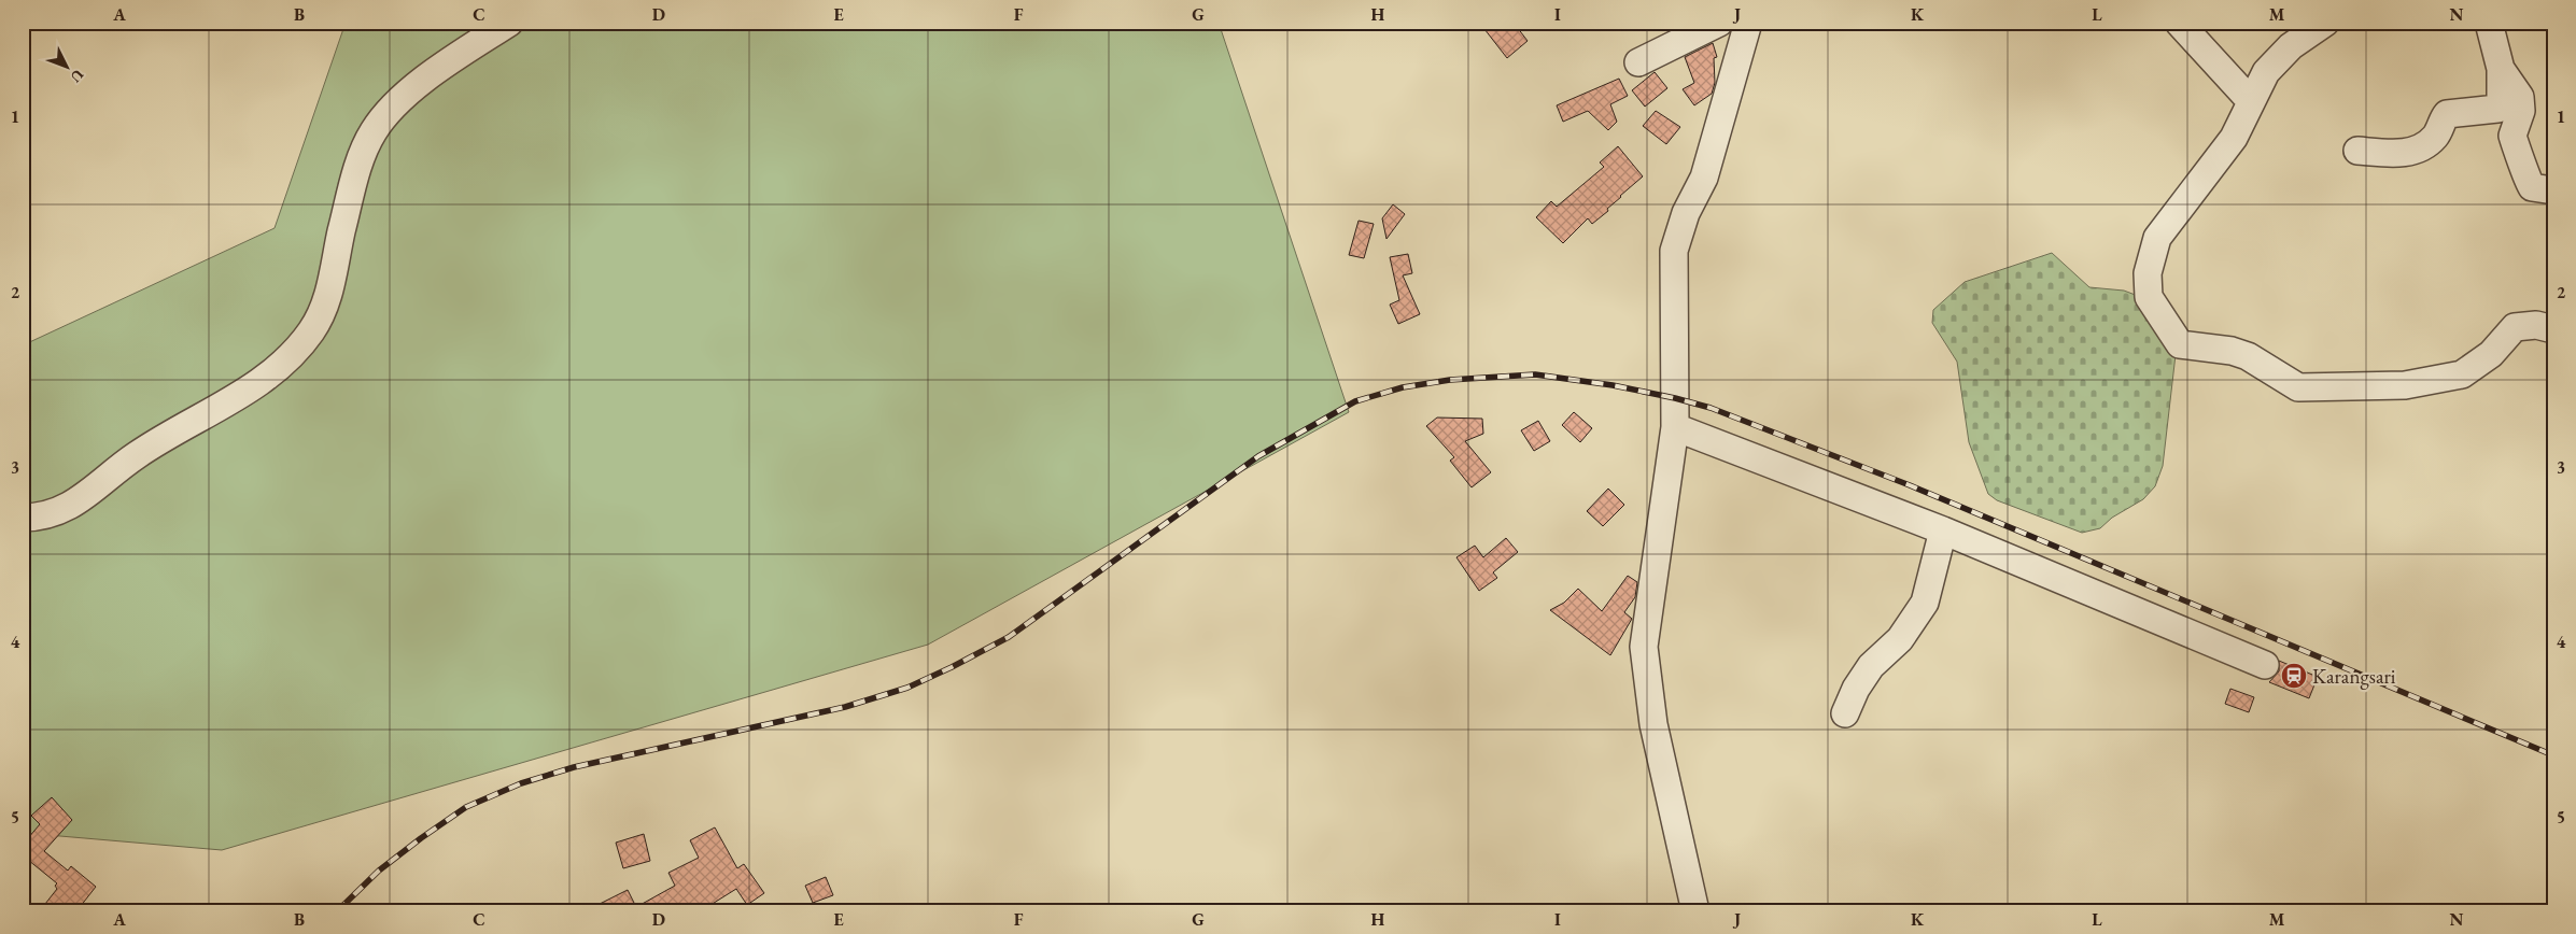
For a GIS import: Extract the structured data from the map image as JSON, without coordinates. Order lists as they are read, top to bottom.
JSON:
{
  "places": {
    "station": ["Karangsari"]
  },
  "north": "bottom right",
  "grid": {
    "columns": [
      "A",
      "B",
      "C",
      "D",
      "E",
      "F",
      "G",
      "H",
      "I",
      "J",
      "K",
      "L",
      "M",
      "N"
    ],
    "rows": [
      "1",
      "2",
      "3",
      "4",
      "5"
    ]
  }
}
